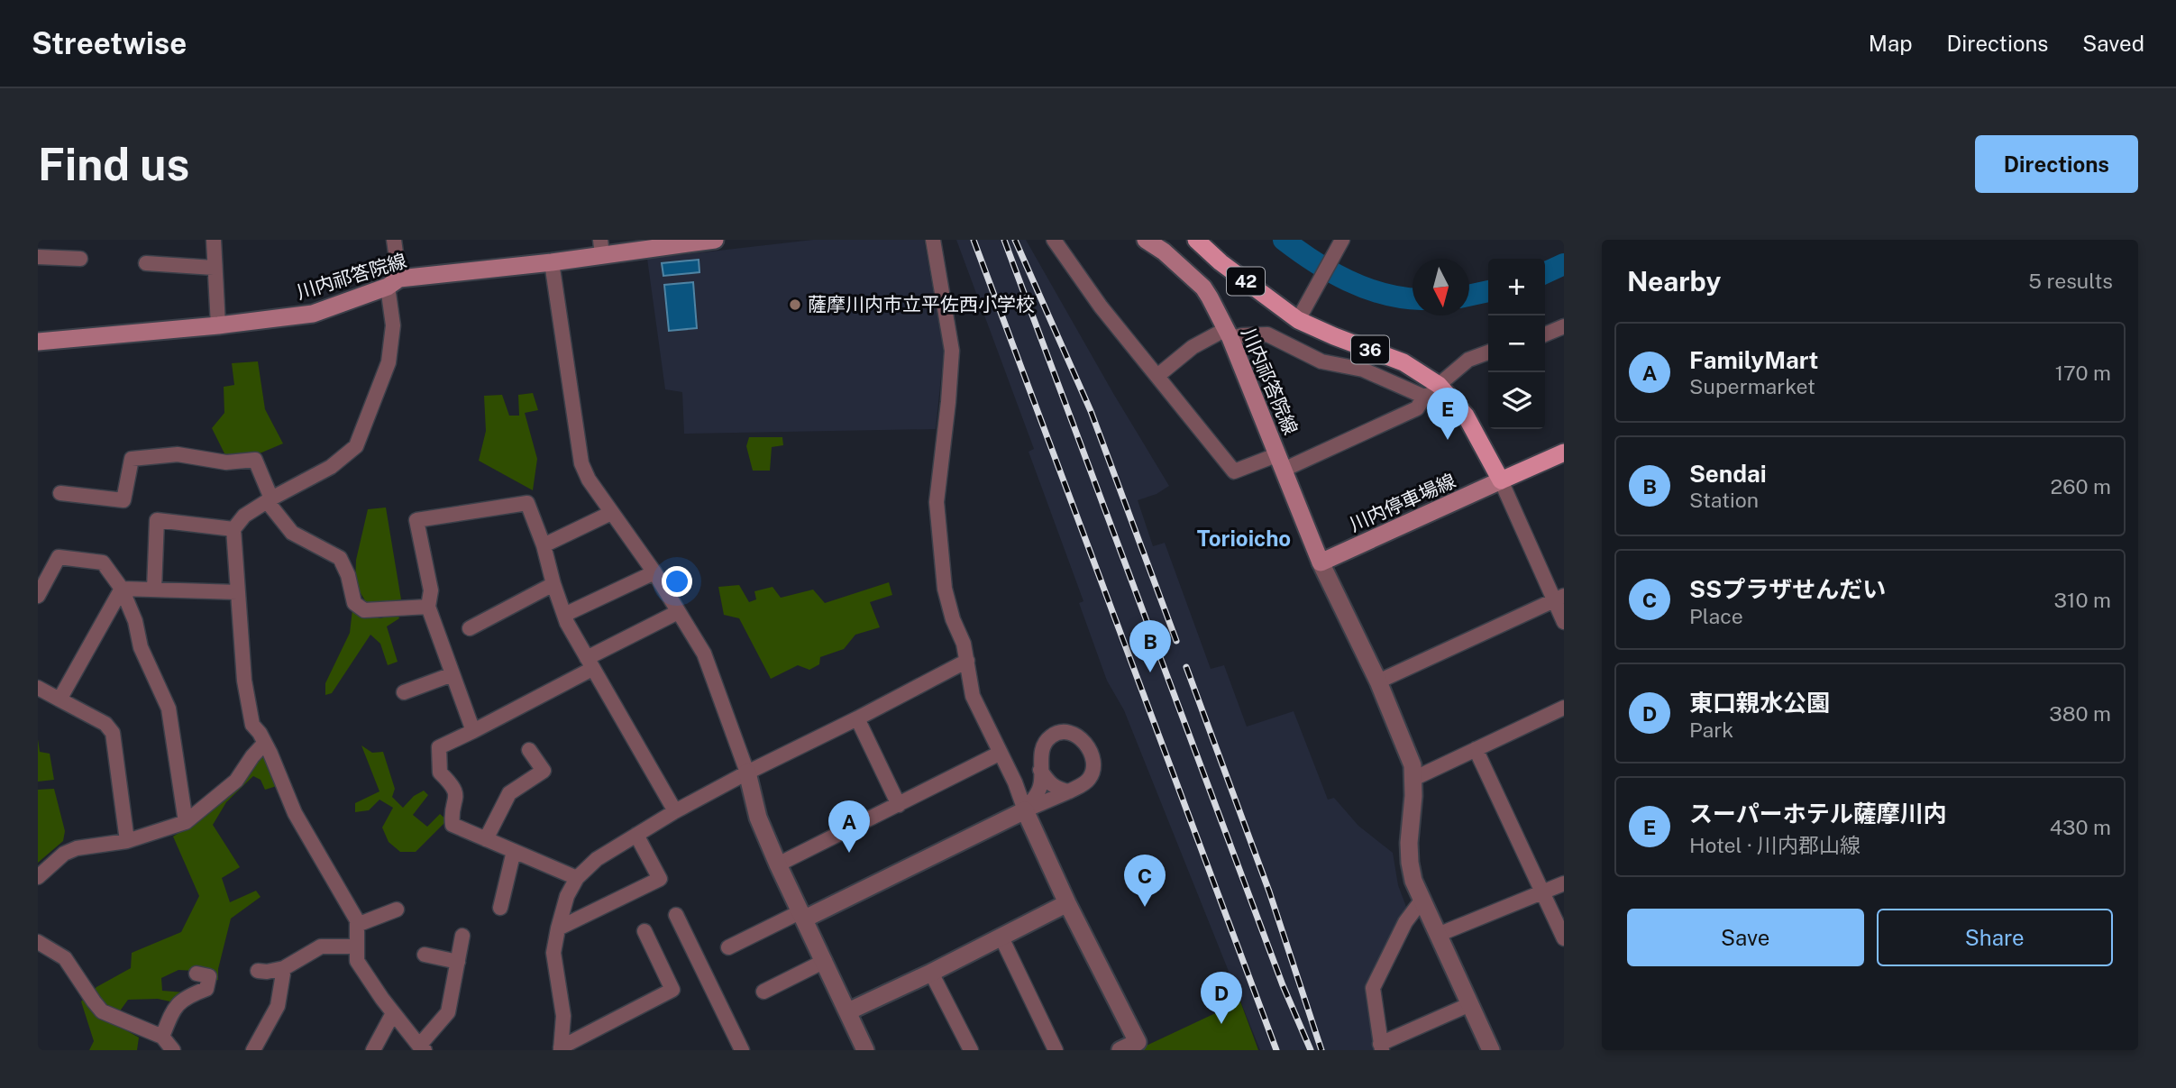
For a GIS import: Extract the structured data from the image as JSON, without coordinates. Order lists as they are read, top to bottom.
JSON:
{
  "streets": {
    "main road": [
      "川内祁答院線",
      "42",
      "36",
      "川内停車場線"
    ]
  },
  "crossings": [
    ["川内祁答院線", "川内停車場線"],
    ["42", "36"],
    ["36", "川内停車場線"]
  ],
  "districts": ["Torioicho"],
  "places": ["薩摩川内市立平佐西小学校"],
  "north": "bottom",
  "page": {
    "header": "Streetwise",
    "nav": ["Map", "Directions", "Saved"],
    "buttons": [
      "Directions",
      ["Save", "Share"]
    ],
    "title": "Find us",
    "heading": ["Nearby", "5 results"],
    "map_buttons": ["+", "−"],
    "list": [
      {
        "mark": "A",
        "name": "FamilyMart",
        "note": "Supermarket",
        "value": "170 m"
      },
      {
        "mark": "B",
        "name": "Sendai",
        "note": "Station",
        "value": "260 m"
      },
      {
        "mark": "C",
        "name": "SSプラザせんだい",
        "note": "Place",
        "value": "310 m"
      },
      {
        "mark": "D",
        "name": "東口親水公園",
        "note": "Park",
        "value": "380 m"
      },
      {
        "mark": "E",
        "name": "スーパーホテル薩摩川内",
        "note": "Hotel · 川内郡山線",
        "value": "430 m"
      }
    ],
    "pins": [
      "E",
      "B",
      "A",
      "C",
      "D"
    ]
  }
}
